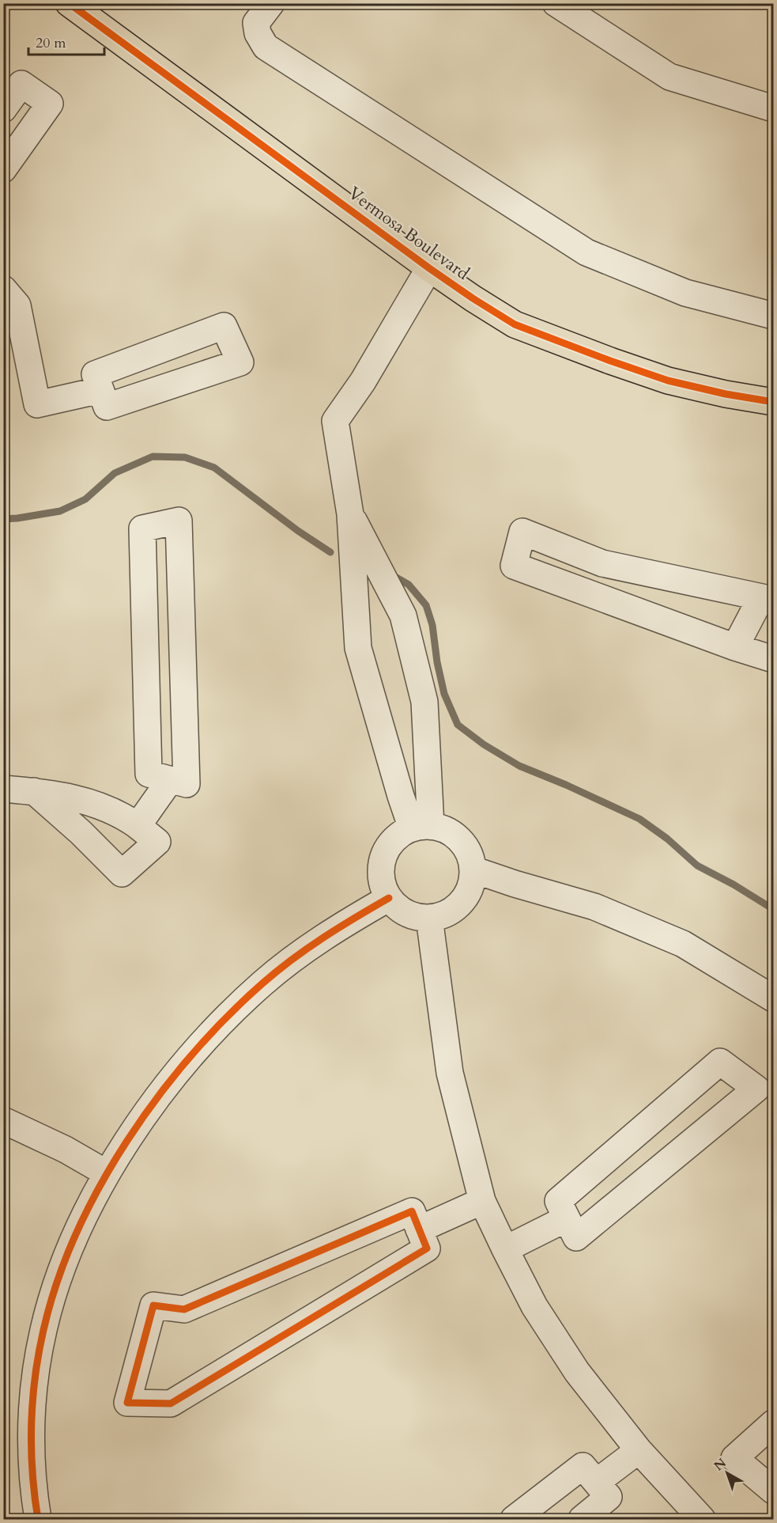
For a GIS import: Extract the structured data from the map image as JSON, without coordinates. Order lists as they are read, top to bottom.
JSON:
{
  "streets": {
    "main road": ["Vermosa Boulevard"]
  },
  "scale_bar": "20 m",
  "north": "top left"
}
